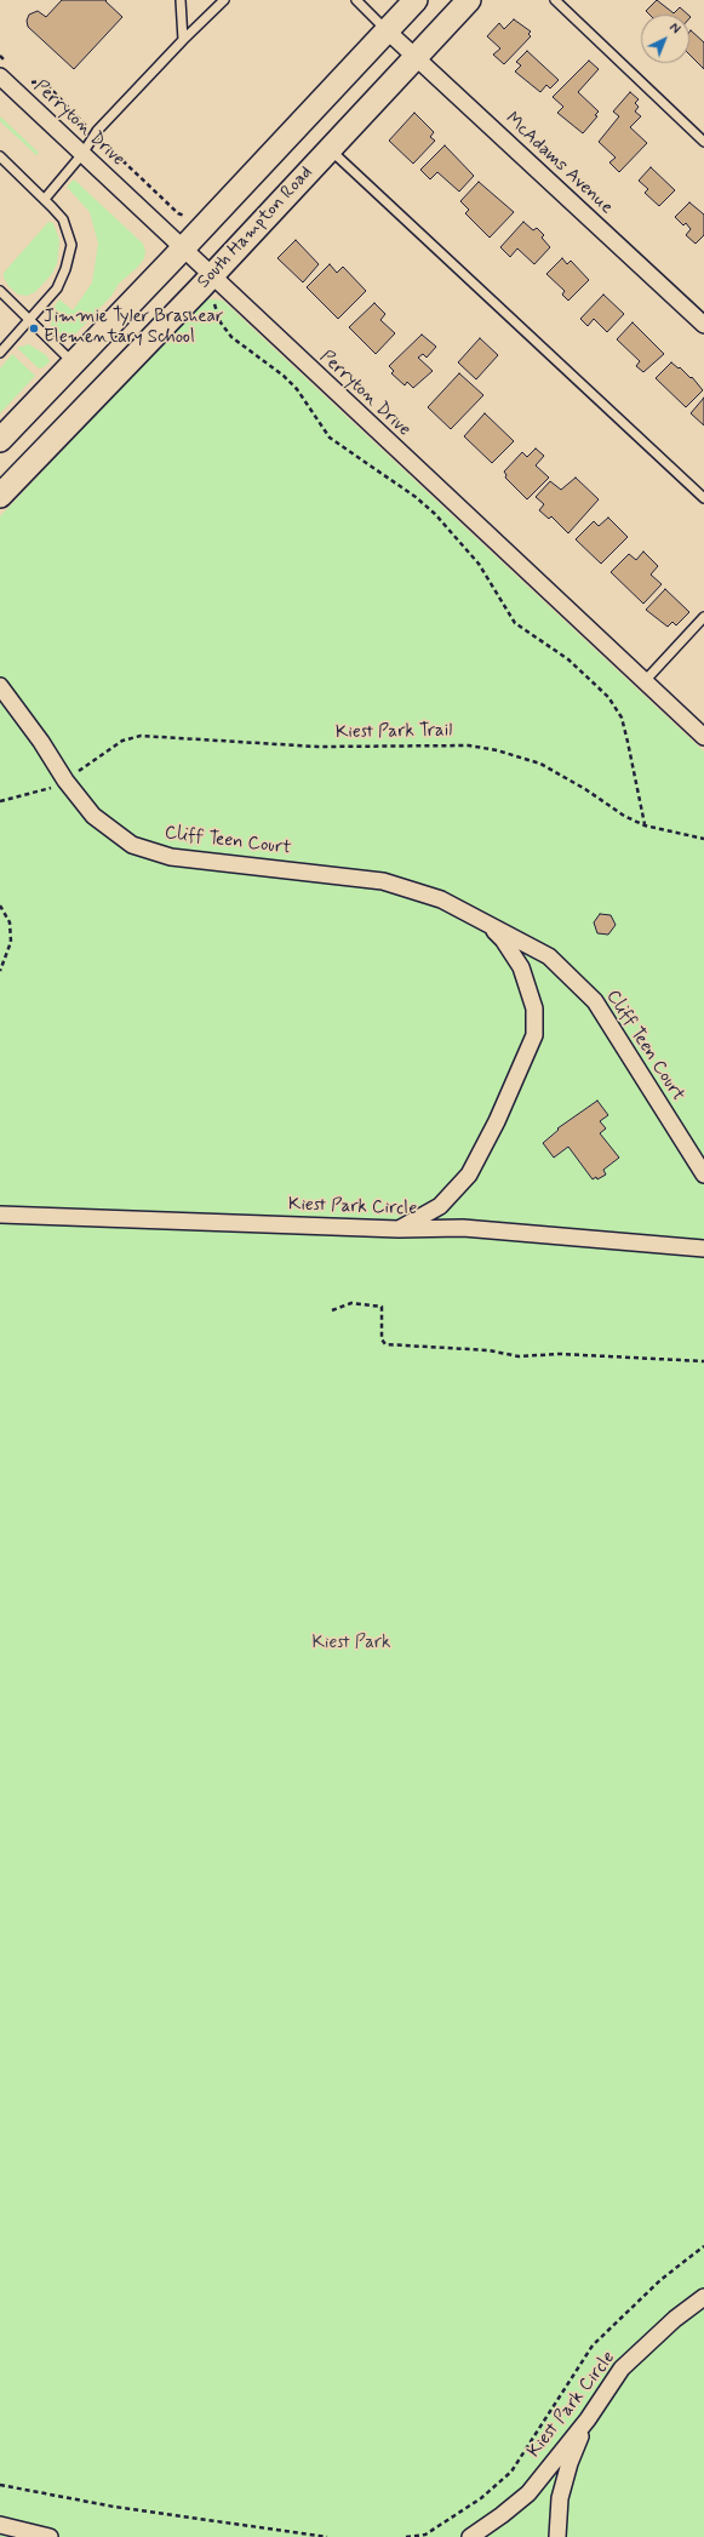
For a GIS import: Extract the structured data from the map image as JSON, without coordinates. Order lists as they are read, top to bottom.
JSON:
{
  "streets": {
    "main road": ["South Hampton Road"],
    "street": [
      "Perryton Drive",
      "McAdams Avenue",
      "Cliff Teen Court",
      "Kiest Park Circle"
    ],
    "path": ["Kiest Park Trail"]
  },
  "crossings": [
    ["Perryton Drive", "South Hampton Road"],
    ["McAdams Avenue", "South Hampton Road"],
    ["Cliff Teen Court", "Kiest Park Circle"]
  ],
  "parks": ["Kiest Park"],
  "places": ["Jimmie Tyler Brashear Elementary School"],
  "north": "top right"
}
